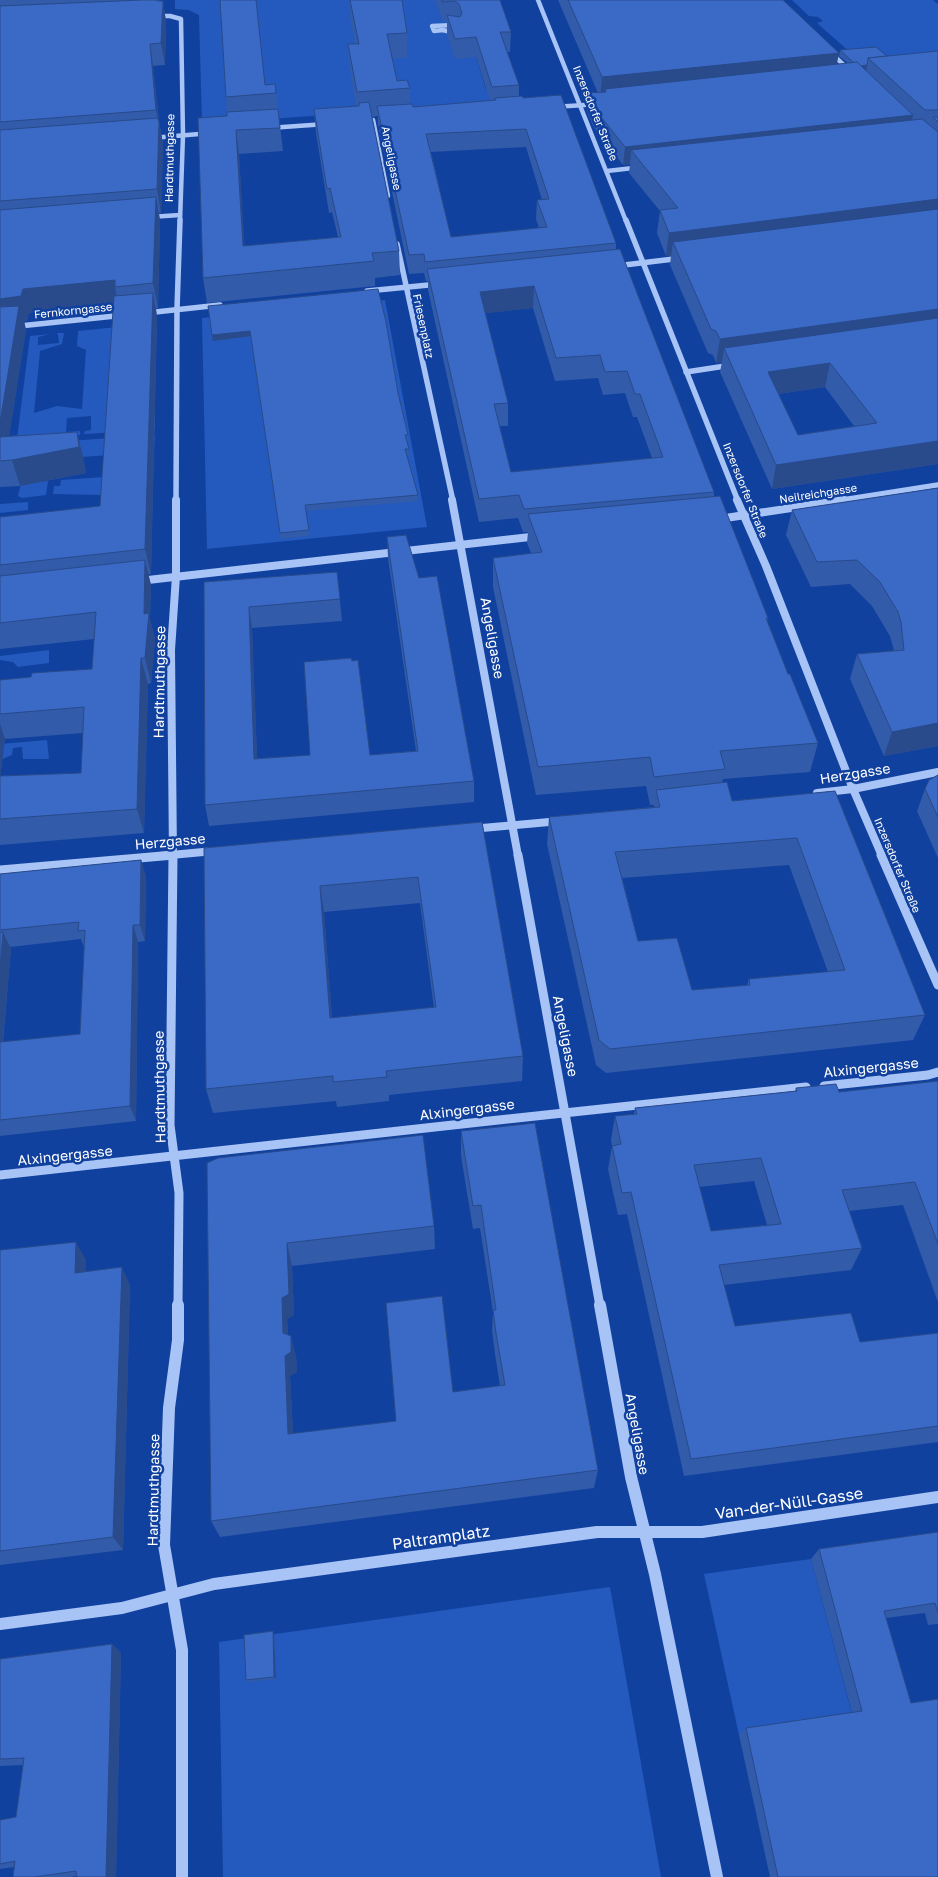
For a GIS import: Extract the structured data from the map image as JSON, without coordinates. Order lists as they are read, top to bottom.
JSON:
{
  "streets": {
    "street": [
      "Inzersdorfer Straße",
      "Hardtmuthgasse",
      "Angeligasse",
      "Fernkorngasse",
      "Friesenplatz",
      "Neilreichgasse",
      "Herzgasse",
      "Alxingergasse",
      "Van-der-Nüll-Gasse",
      "Paltramplatz"
    ]
  },
  "crossings": [
    ["Inzersdorfer Straße", "Neilreichgasse"],
    ["Inzersdorfer Straße", "Herzgasse"],
    ["Hardtmuthgasse", "Herzgasse"],
    ["Hardtmuthgasse", "Alxingergasse"],
    ["Hardtmuthgasse", "Paltramplatz"],
    ["Angeligasse", "Friesenplatz"],
    ["Angeligasse", "Alxingergasse"],
    ["Angeligasse", "Van-der-Nüll-Gasse"],
    ["Angeligasse", "Paltramplatz"],
    ["Van-der-Nüll-Gasse", "Paltramplatz"]
  ]
}
